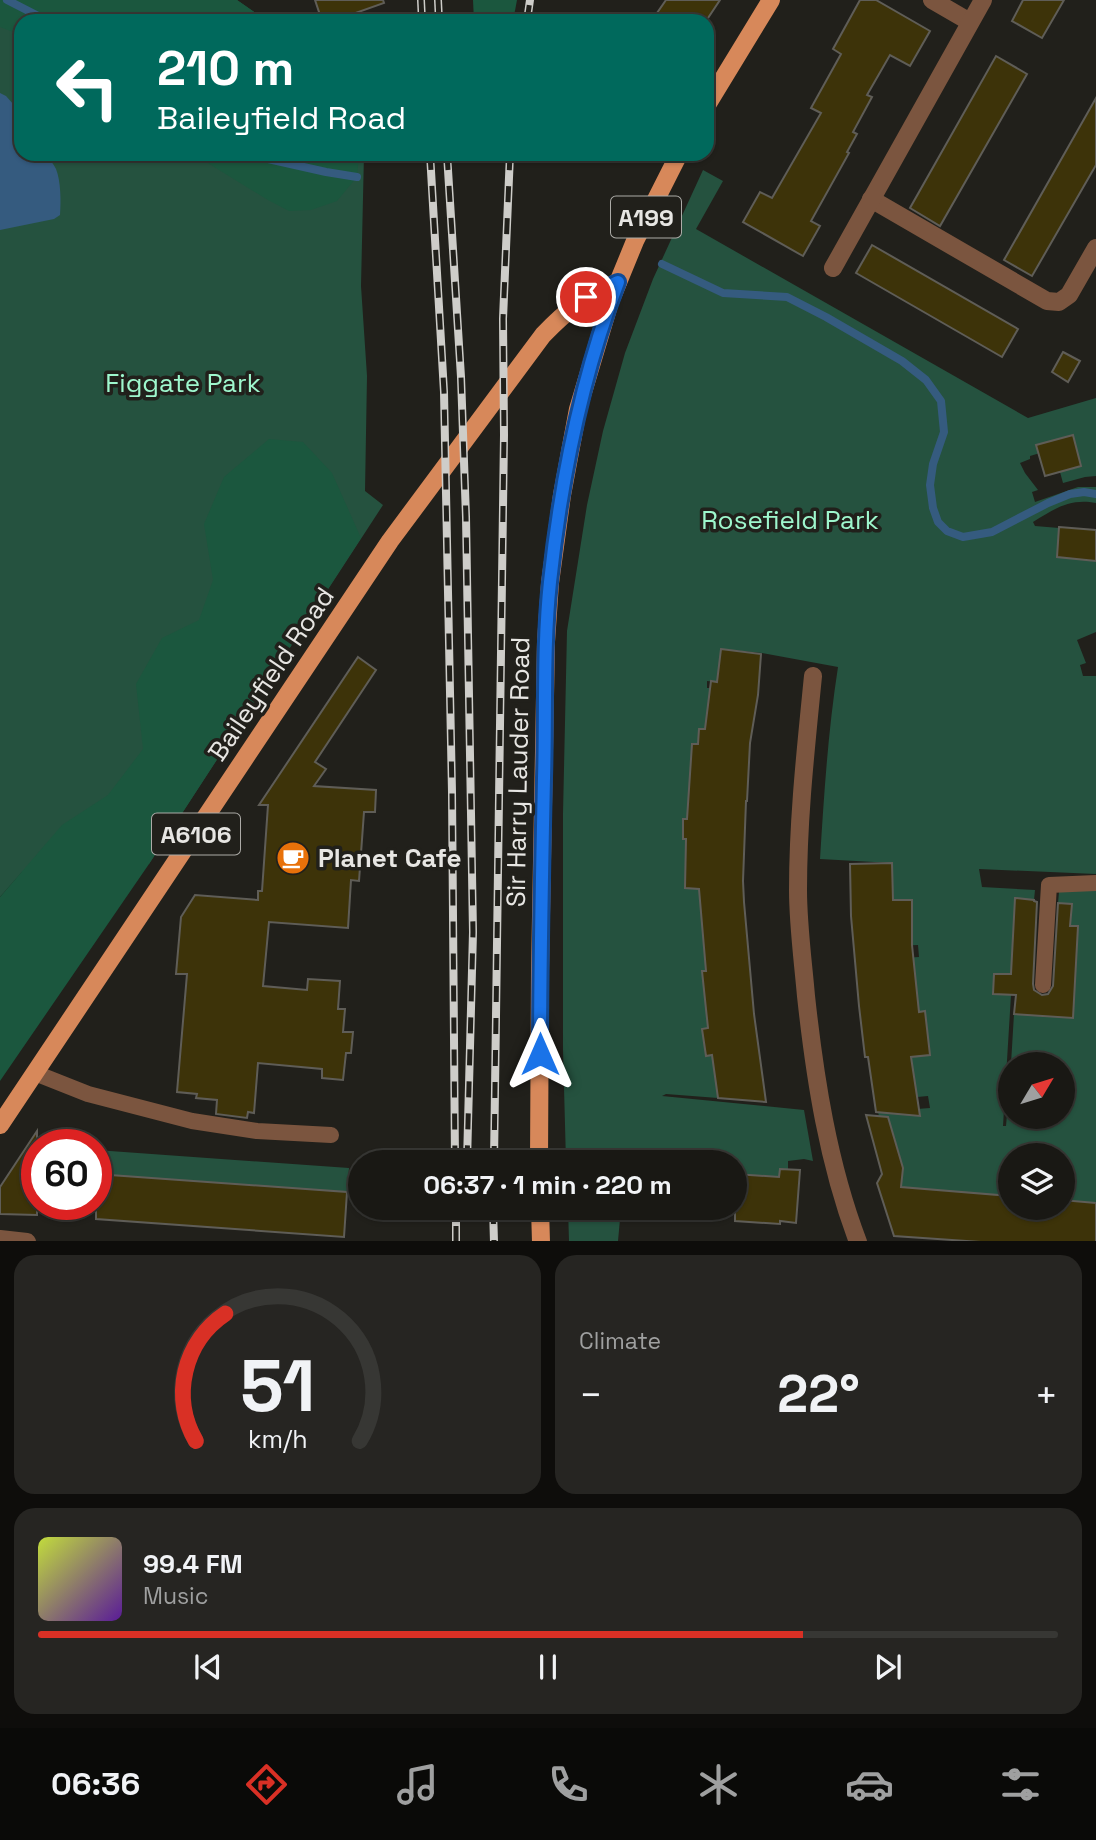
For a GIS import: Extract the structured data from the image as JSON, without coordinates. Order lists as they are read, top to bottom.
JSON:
{
  "streets": {
    "main road": [
      "A199",
      "Baileyfield Road",
      "Sir Harry Lauder Road",
      "A6106"
    ]
  },
  "crossings": [
    ["Baileyfield Road", "Sir Harry Lauder Road"]
  ],
  "parks": ["Figgate Park", "Rosefield Park"],
  "places": {
    "cafe": ["Planet Cafe"]
  },
  "north": "top right",
  "page": {
    "turn": ["210 m", "Baileyfield Road"],
    "limit": "60",
    "trip": "06:37 · 1 min · 220 m",
    "tile": "Climate",
    "heat": ["−", "22°", "+"],
    "song": ["99.4 FM", "Music"],
    "tabs": "06:36",
    "gauge": ["51", "km/h"]
  }
}
